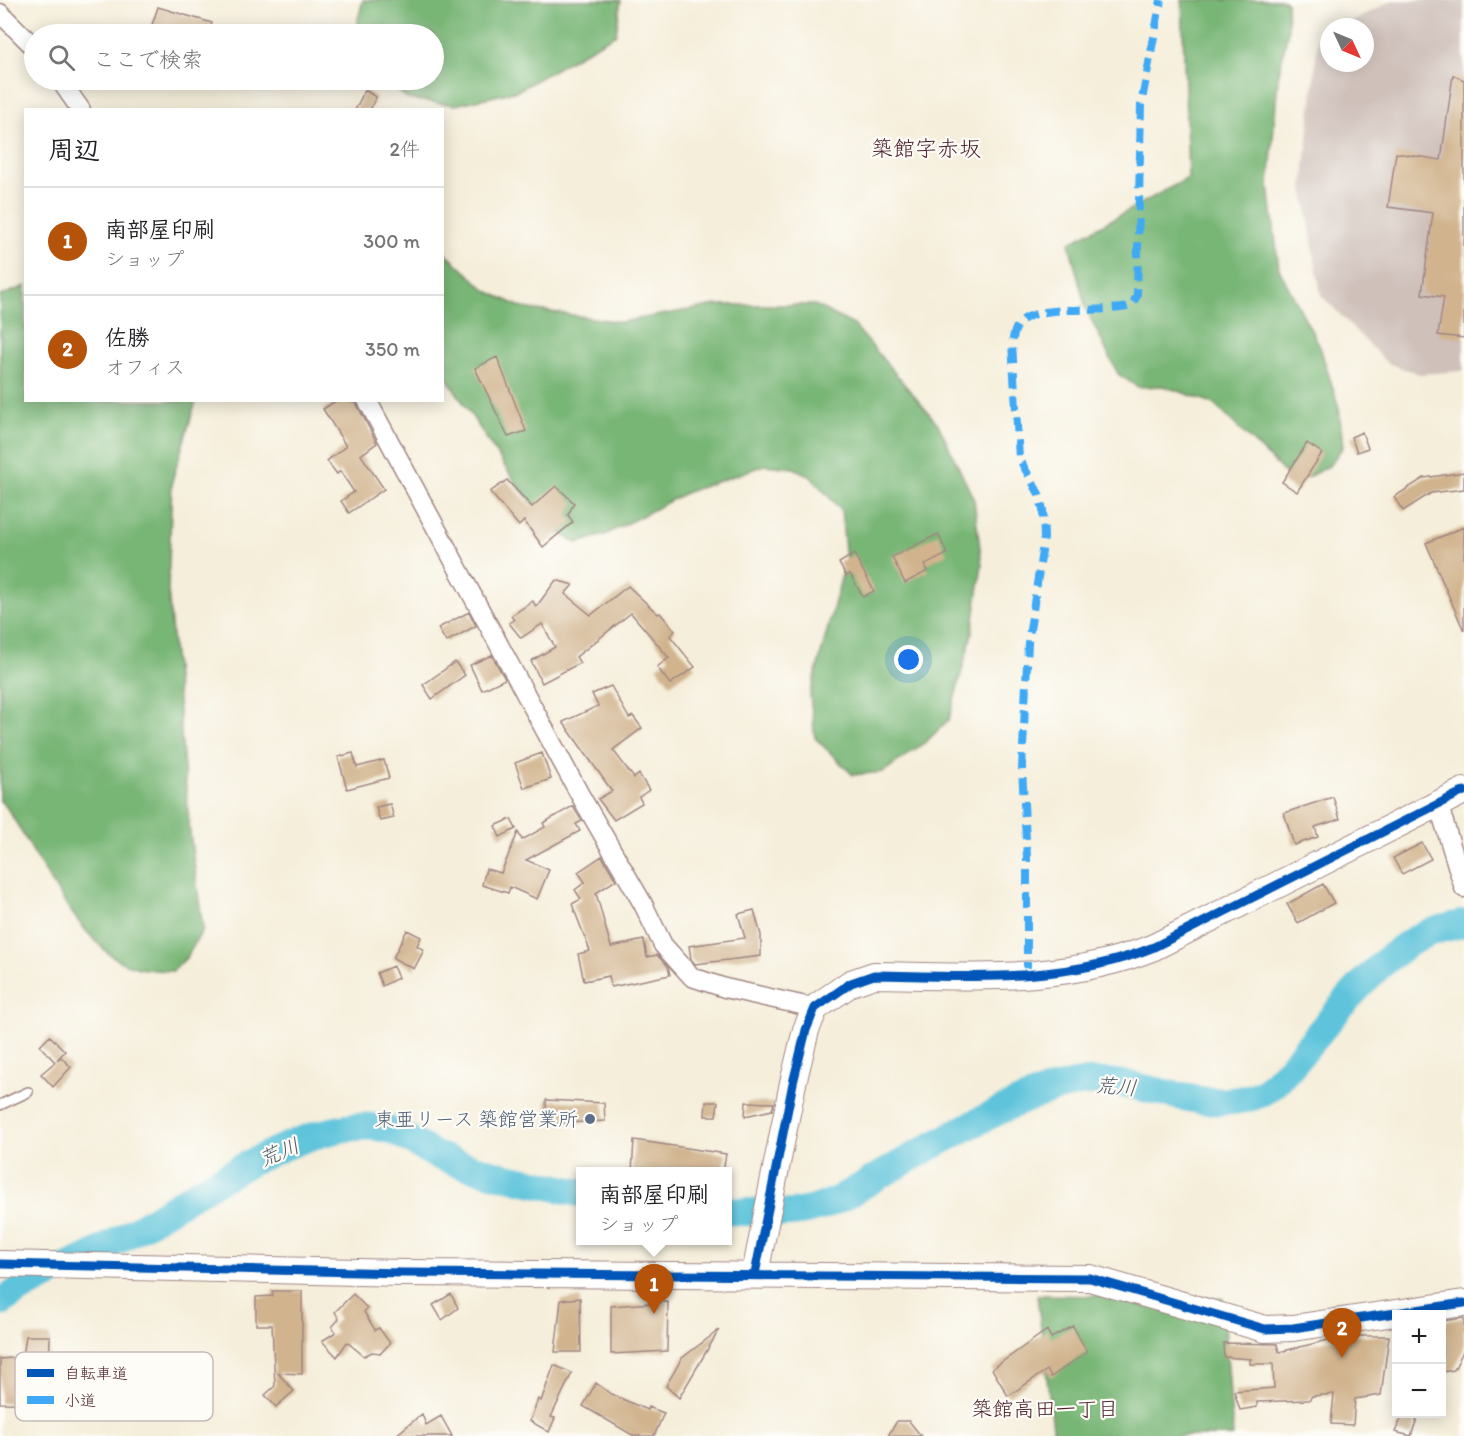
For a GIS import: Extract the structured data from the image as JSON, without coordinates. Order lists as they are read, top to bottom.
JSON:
{
  "districts": ["築館字赤坂", "築館高田一丁目"],
  "water": ["荒川"],
  "places": ["東亜リース 築館営業所"],
  "legend": ["自転車道", "小道"],
  "north": "bottom right",
  "page": {
    "search": "ここで検索",
    "heading": ["周辺", "2件"],
    "list": [
      {
        "mark": "1",
        "name": "南部屋印刷",
        "note": "ショップ",
        "value": "300 m"
      },
      {
        "mark": "2",
        "name": "佐勝",
        "note": "オフィス",
        "value": "350 m"
      }
    ],
    "popup": ["南部屋印刷", "ショップ"],
    "pins": ["1", "2"],
    "map_buttons": ["+", "−"]
  }
}
